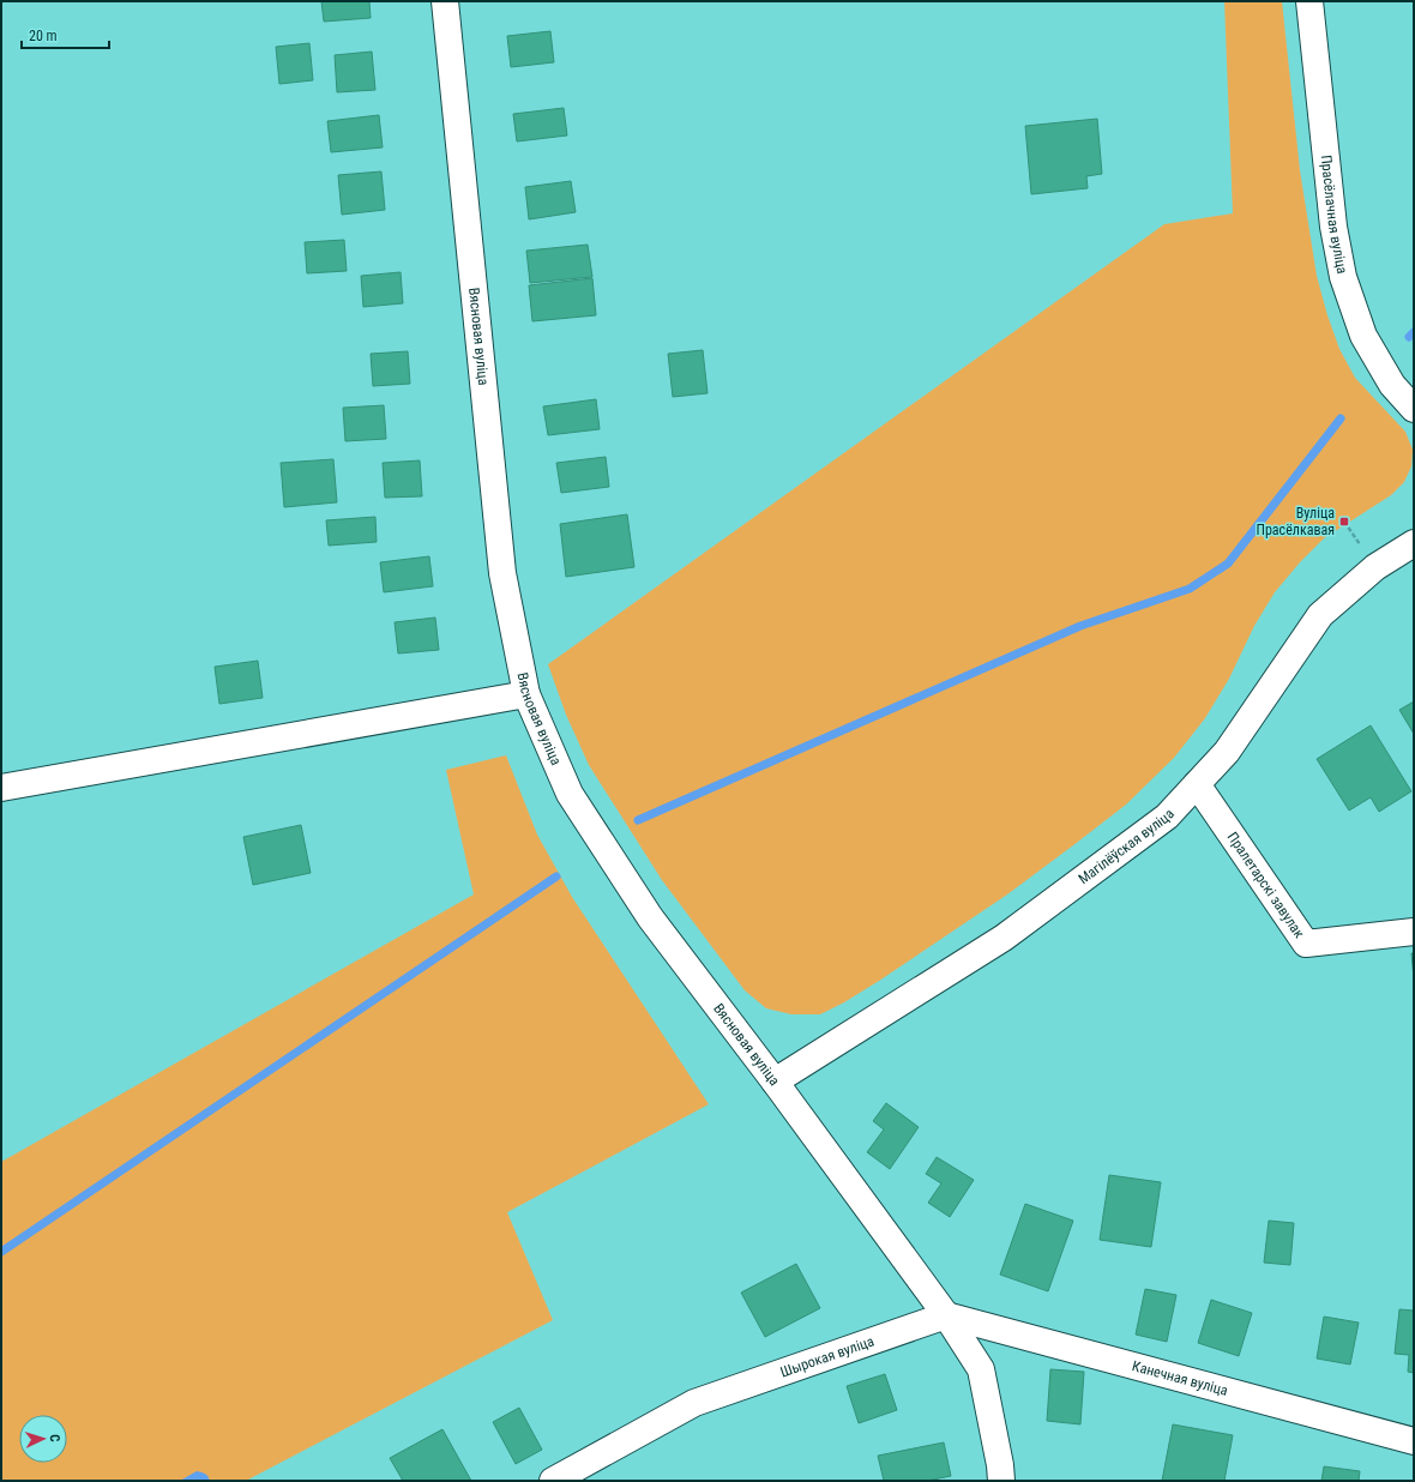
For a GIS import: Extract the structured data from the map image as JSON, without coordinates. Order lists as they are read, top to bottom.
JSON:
{
  "streets": {
    "street": [
      "Прасёлачная вуліца",
      "Вясновая вуліца",
      "Магілёўская вуліца",
      "Пралетарскі завулак",
      "Шырокая вуліца",
      "Канечная вуліца"
    ]
  },
  "crossings": [
    ["Вясновая вуліца", "Магілёўская вуліца"],
    ["Вясновая вуліца", "Шырокая вуліца"],
    ["Вясновая вуліца", "Канечная вуліца"],
    ["Магілёўская вуліца", "Пралетарскі завулак"],
    ["Шырокая вуліца", "Канечная вуліца"]
  ],
  "places": {
    "transit": ["Вуліца Прасёлкавая"]
  },
  "scale_bar": "20 m",
  "north": "right"
}
